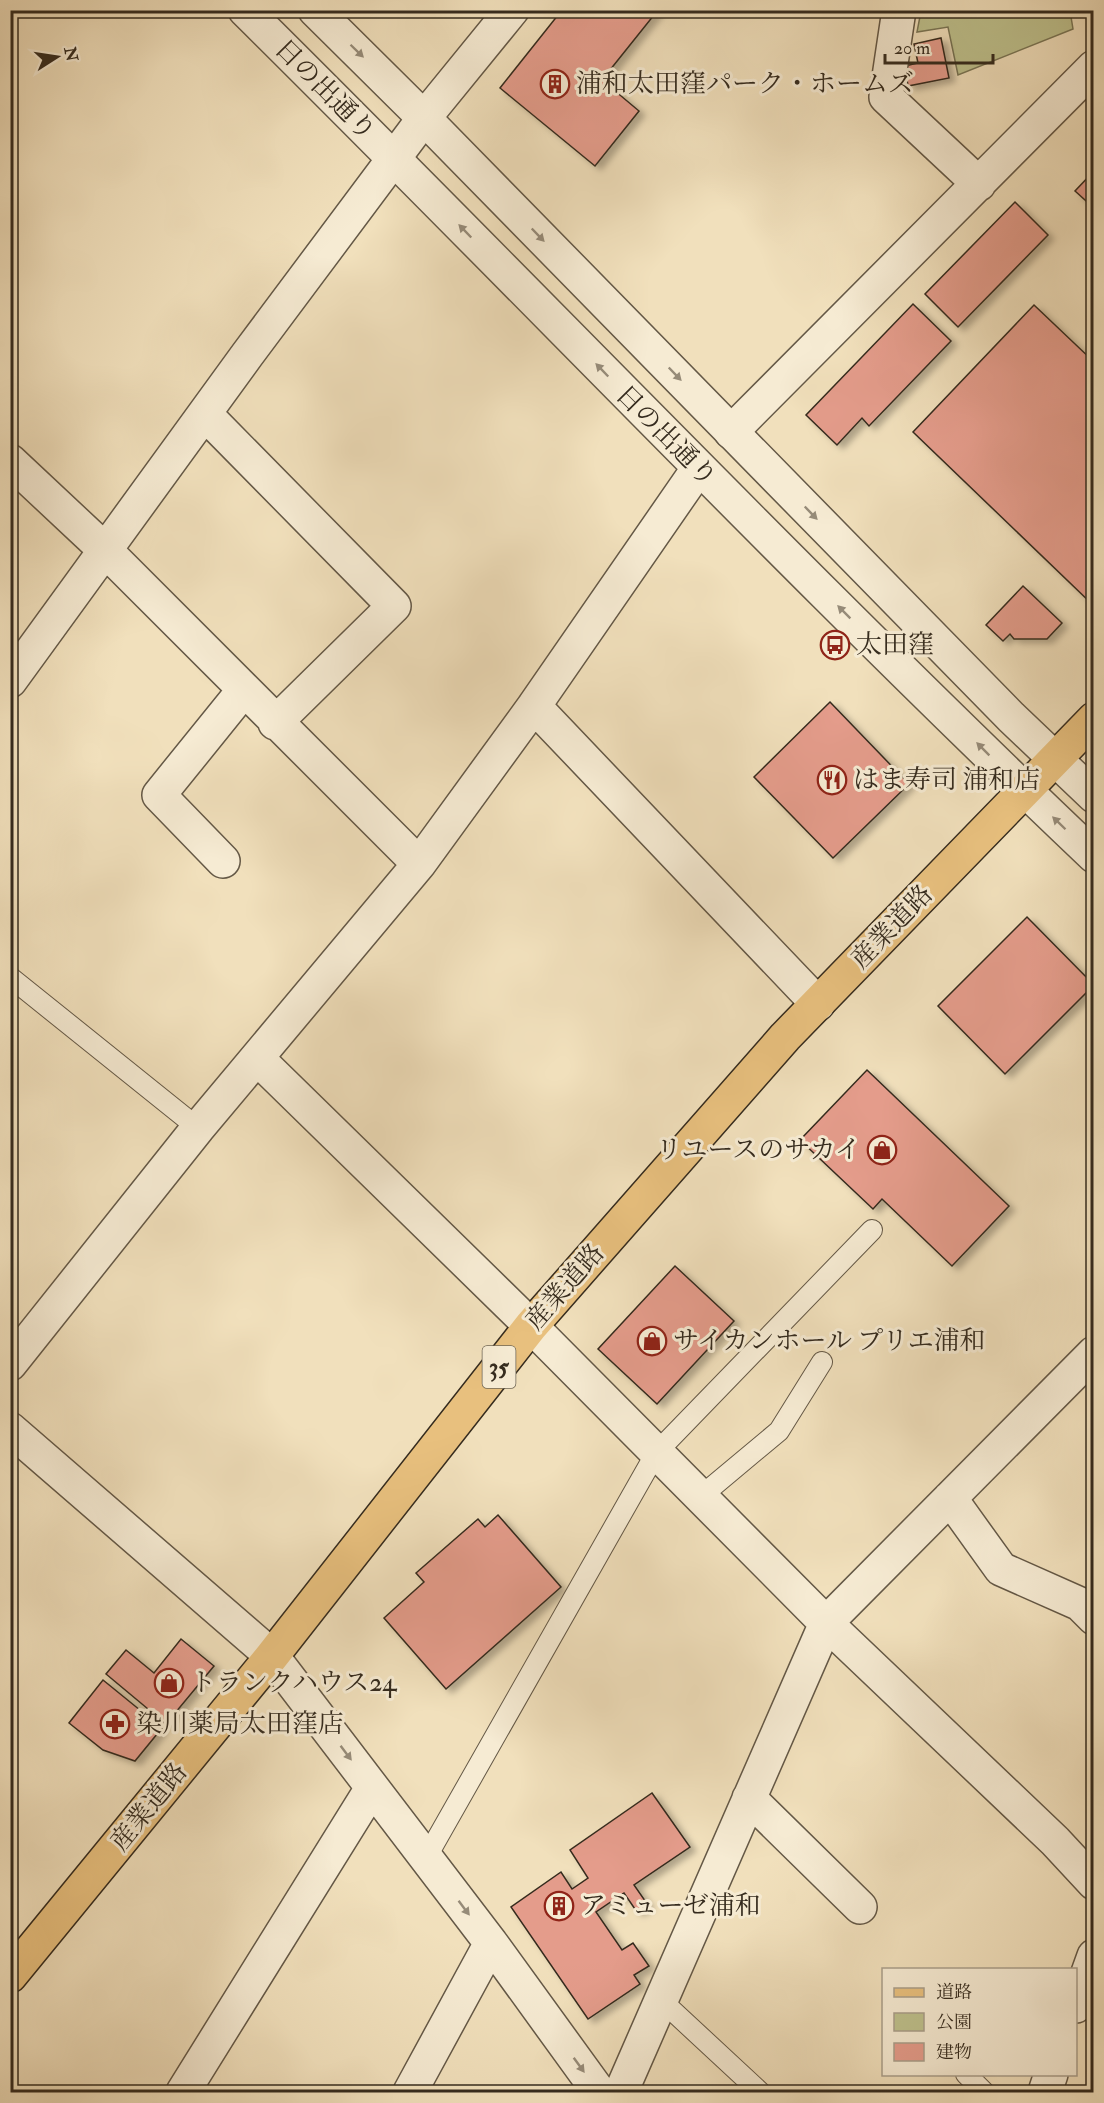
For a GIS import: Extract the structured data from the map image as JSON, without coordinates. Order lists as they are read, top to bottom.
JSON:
{
  "streets": {
    "main road": ["産業道路", "35"],
    "street": ["日の出通り"]
  },
  "crossings": [
    ["日の出通り", "産業道路"]
  ],
  "places": {
    "building": ["浦和太田窪パーク・ホームズ", "アミューゼ浦和"],
    "bus stop": ["太田窪"],
    "restaurant": ["はま寿司 浦和店"],
    "shop": ["リユースのサカイ", "サイカンホール プリエ浦和", "トランクハウス24"],
    "pharmacy": ["染川薬局太田窪店"]
  },
  "legend": ["道路", "公園", "建物"],
  "scale_bar": "20 m",
  "north": "right"
}
